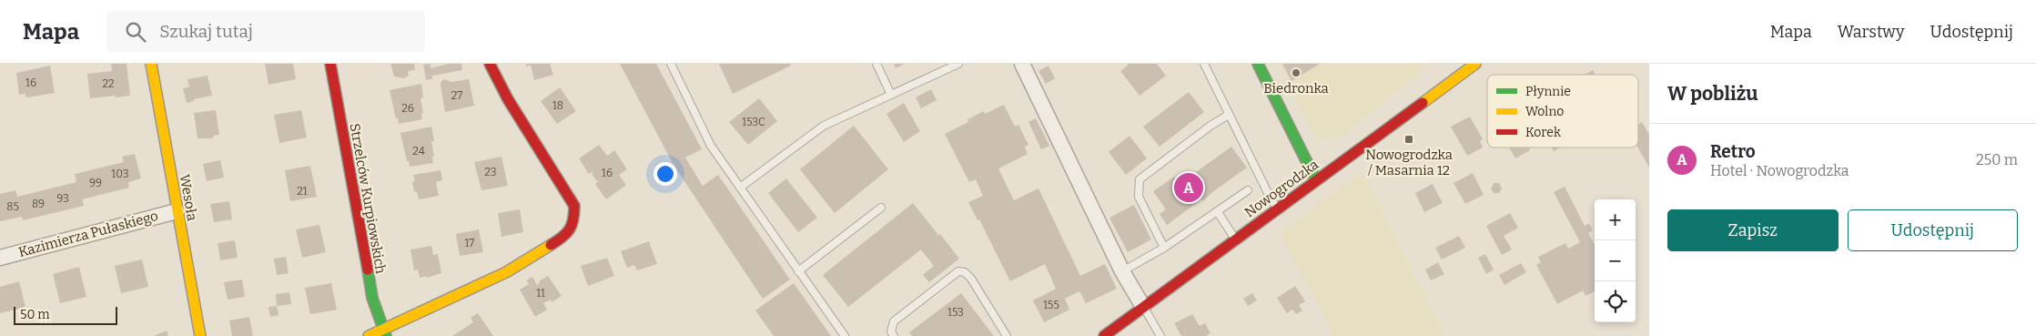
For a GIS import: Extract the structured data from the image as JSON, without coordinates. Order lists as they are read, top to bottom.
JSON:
{
  "streets": {
    "street": [
      "Nowogrodzka",
      "Wesoła",
      "Strzelców Kurpiowskich",
      "Kazimierza Pułaskiego"
    ]
  },
  "crossings": [
    ["Wesoła", "Kazimierza Pułaskiego"]
  ],
  "places": {
    "other": ["Biedronka"],
    "transit": ["Nowogrodzka / Masarnia 12"]
  },
  "house_numbers": [
    "16",
    "22",
    "27",
    "18",
    "26",
    "153C",
    "24",
    "23",
    "16",
    "103",
    "99",
    "21",
    "93",
    "89",
    "85",
    "17",
    "11",
    "155",
    "153"
  ],
  "legend": ["Płynnie", "Wolno", "Korek"],
  "scale_bar": "50 m",
  "page": {
    "header": "Mapa",
    "search": "Szukaj tutaj",
    "nav": ["Mapa", "Warstwy", "Udostępnij"],
    "heading": "W pobliżu",
    "list": [
      {
        "mark": "A",
        "name": "Retro",
        "note": "Hotel · Nowogrodzka",
        "value": "250 m"
      }
    ],
    "pins": "A",
    "buttons": ["Zapisz", "Udostępnij"],
    "map_buttons": ["+", "−"],
    "scale": "50 m"
  }
}
